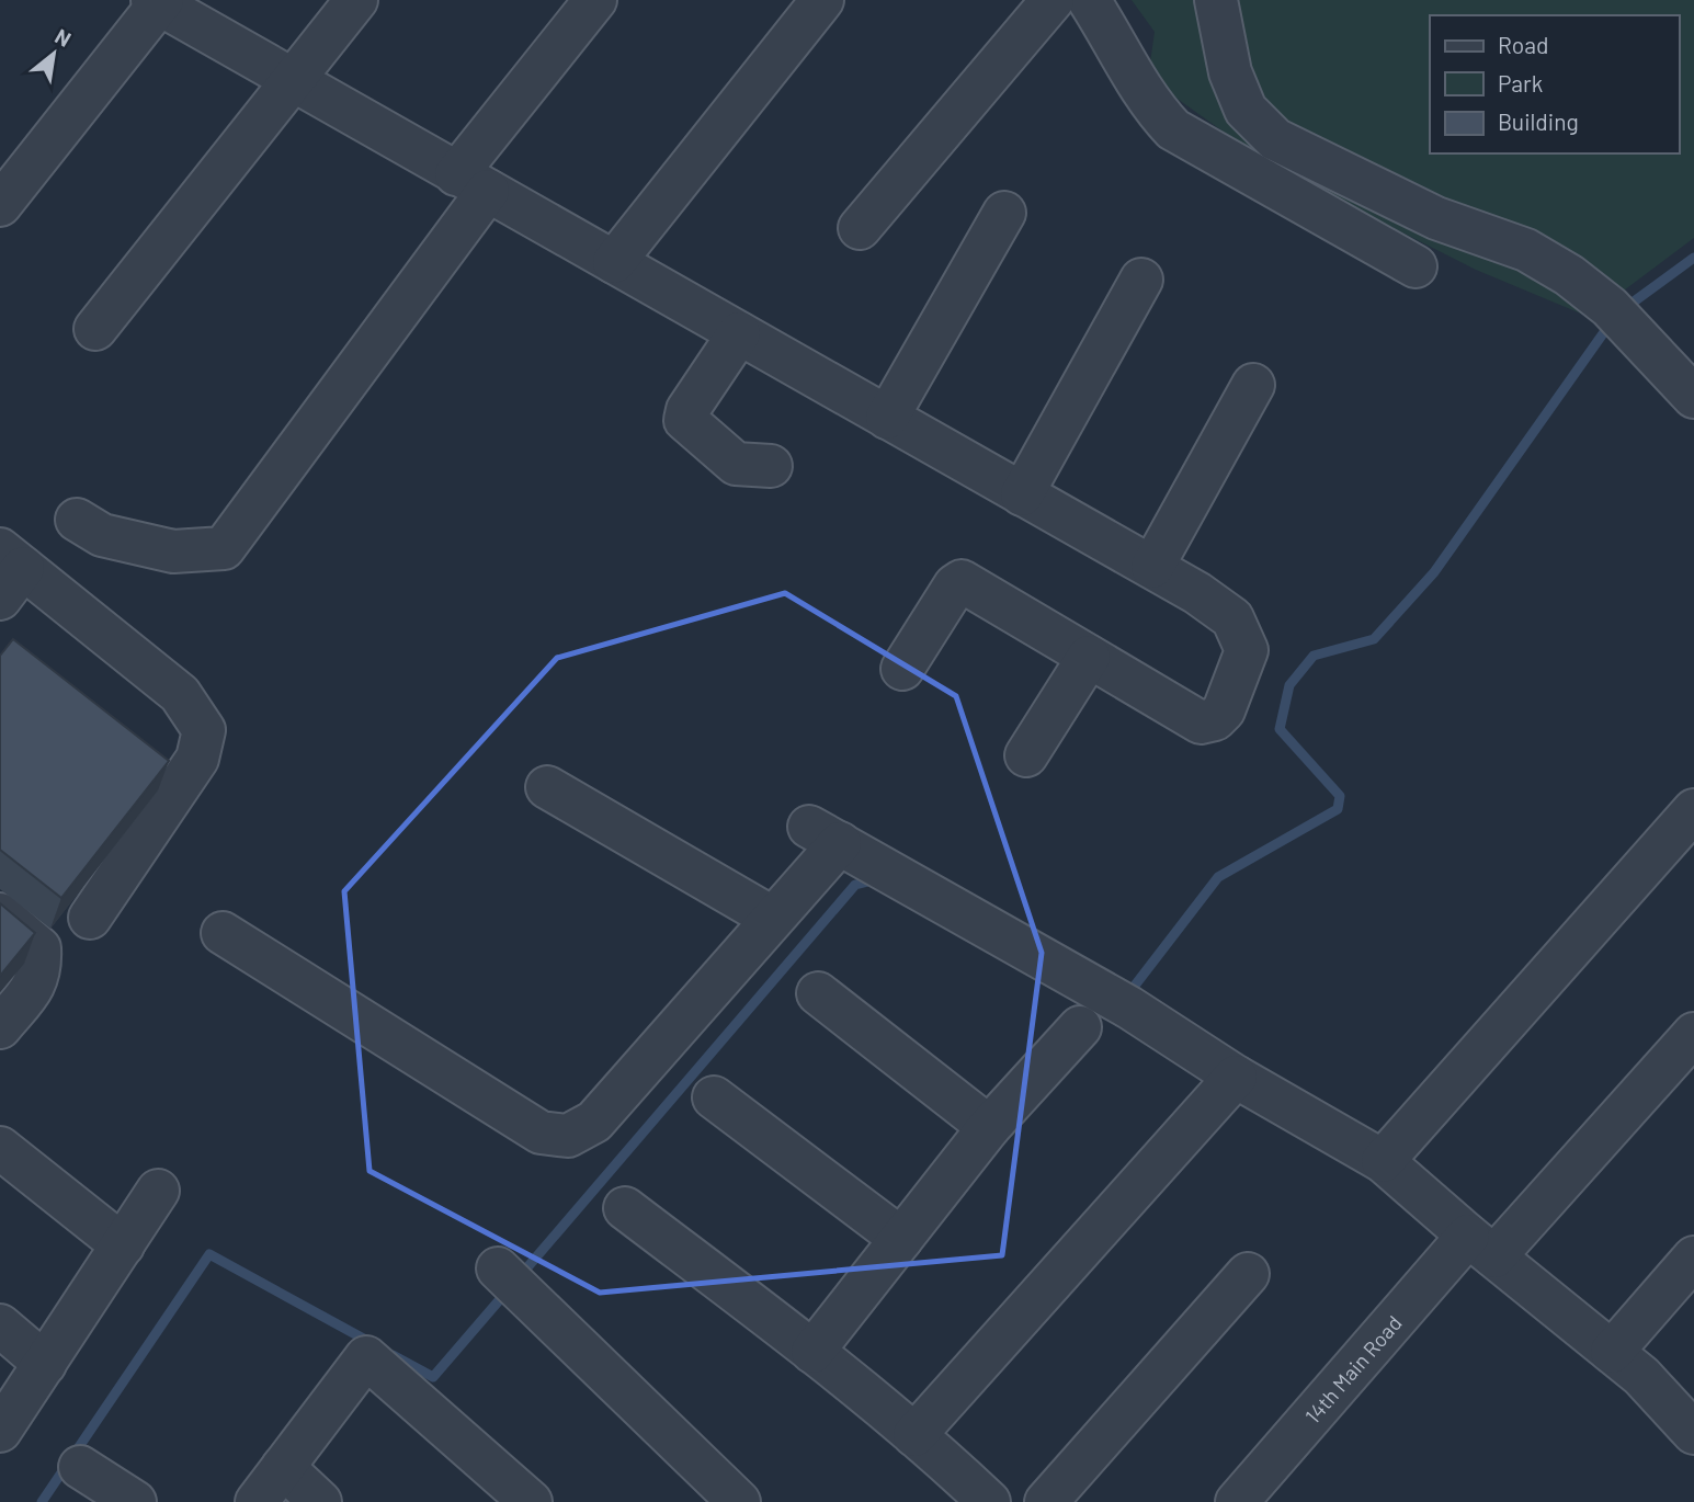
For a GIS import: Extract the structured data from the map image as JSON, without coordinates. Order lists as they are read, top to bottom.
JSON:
{
  "streets": {
    "street": ["14th Main Road"]
  },
  "legend": ["Road", "Park", "Building"],
  "north": "top right"
}
